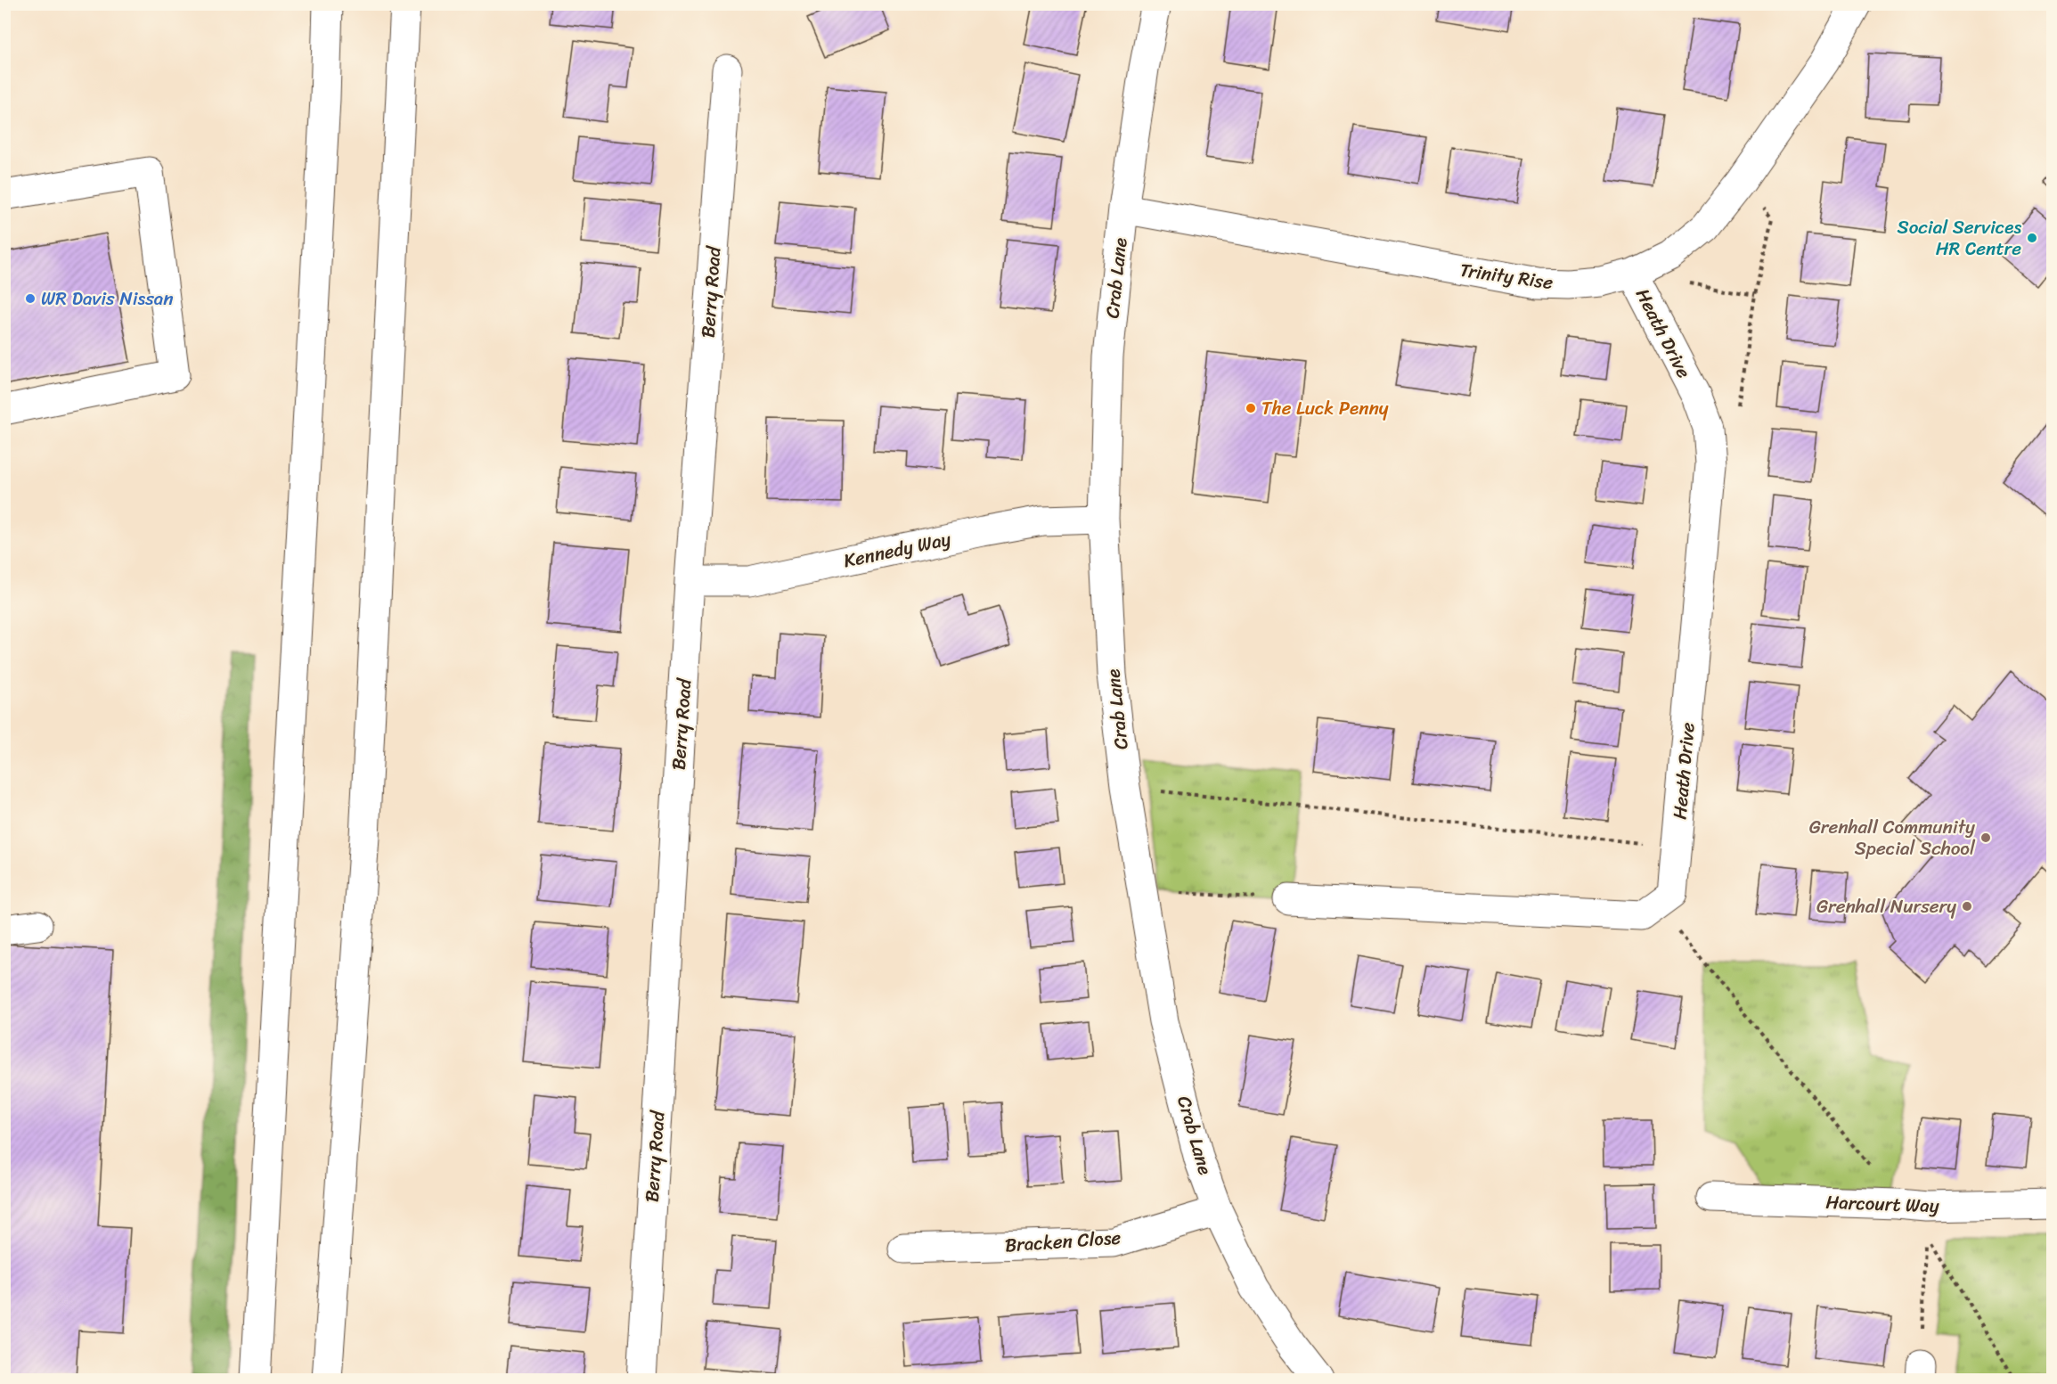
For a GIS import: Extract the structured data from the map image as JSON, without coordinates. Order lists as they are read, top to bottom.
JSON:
{
  "streets": {
    "main road": [
      "Trinity Rise",
      "Crab Lane",
      "Berry Road",
      "Heath Drive",
      "Kennedy Way",
      "Harcourt Way",
      "Bracken Close"
    ]
  },
  "crossings": [
    ["Trinity Rise", "Crab Lane"],
    ["Trinity Rise", "Heath Drive"],
    ["Crab Lane", "Kennedy Way"],
    ["Crab Lane", "Bracken Close"],
    ["Berry Road", "Kennedy Way"]
  ],
  "places": [
    "Social Services HR Centre",
    "WR Davis Nissan",
    "The Luck Penny",
    "Grenhall Community Special School",
    "Grenhall Nursery"
  ]
}
